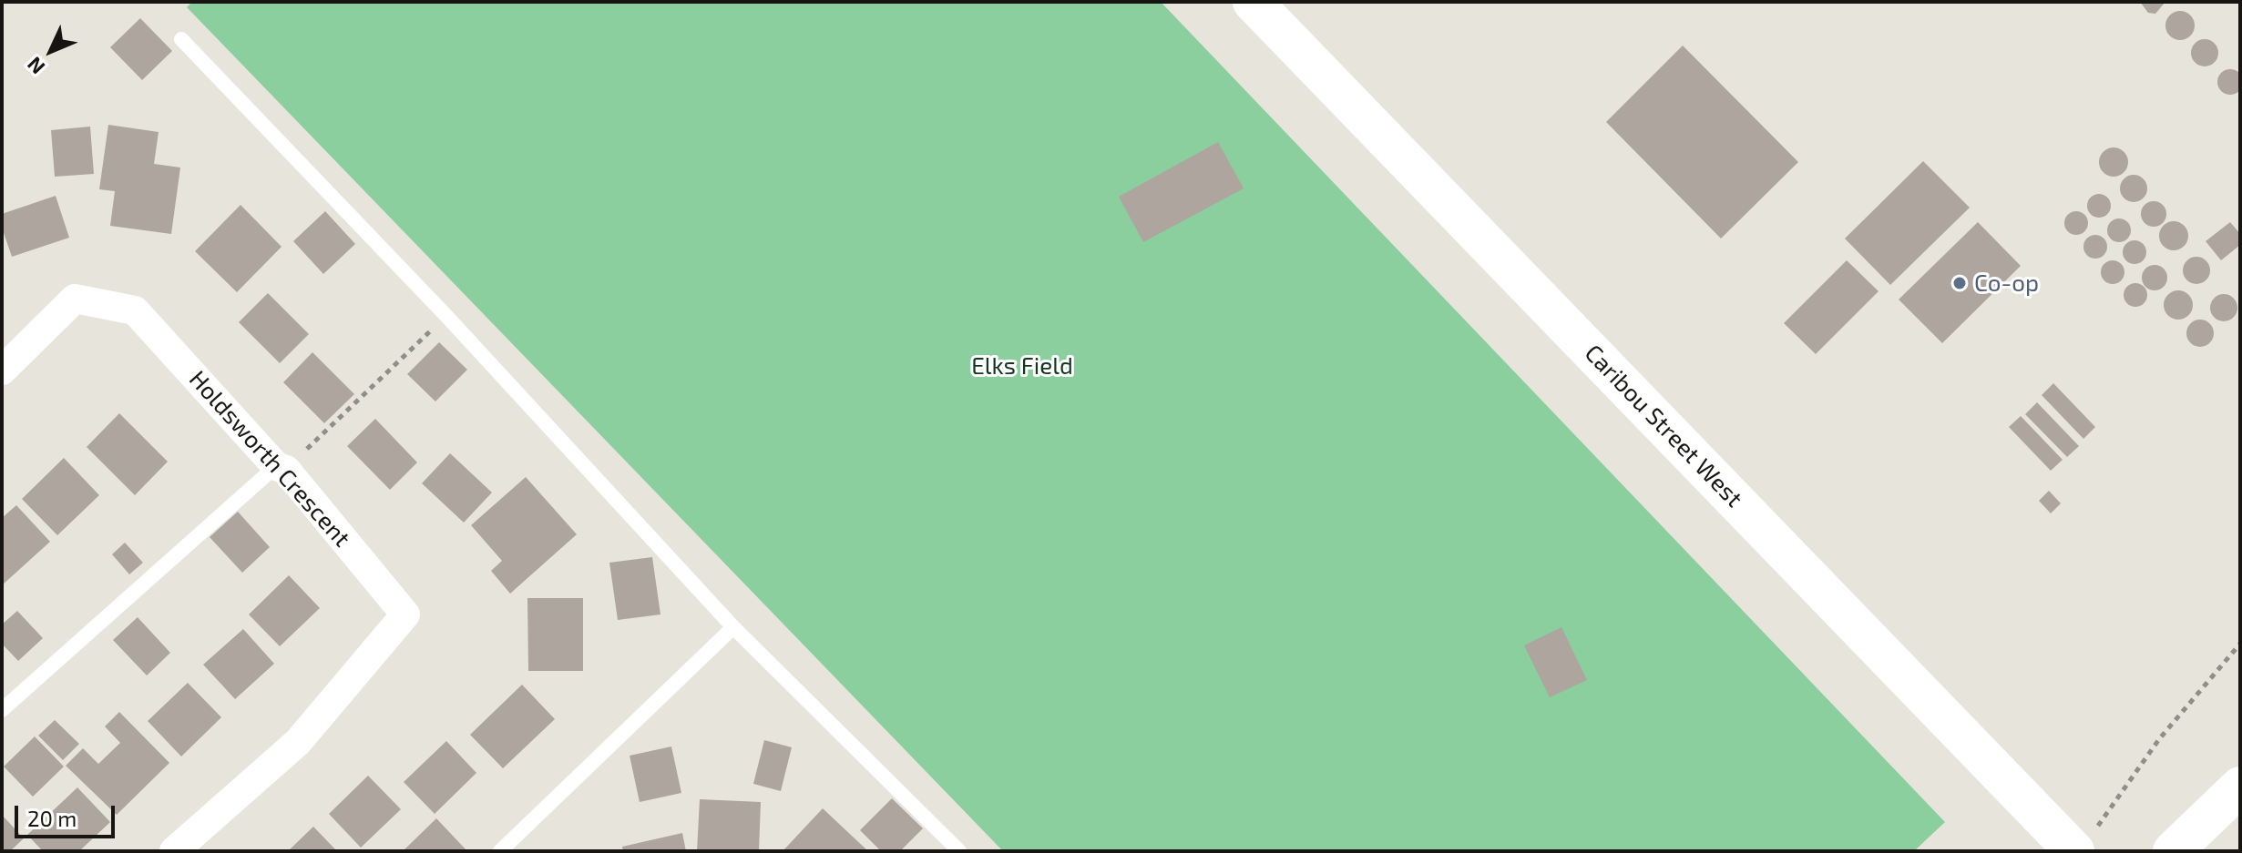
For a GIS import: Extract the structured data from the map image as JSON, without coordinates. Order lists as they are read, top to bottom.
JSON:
{
  "streets": {
    "street": ["Caribou Street West", "Holdsworth Crescent"]
  },
  "parks": ["Elks Field"],
  "places": ["Co-op"],
  "scale_bar": "20 m",
  "north": "bottom left"
}
